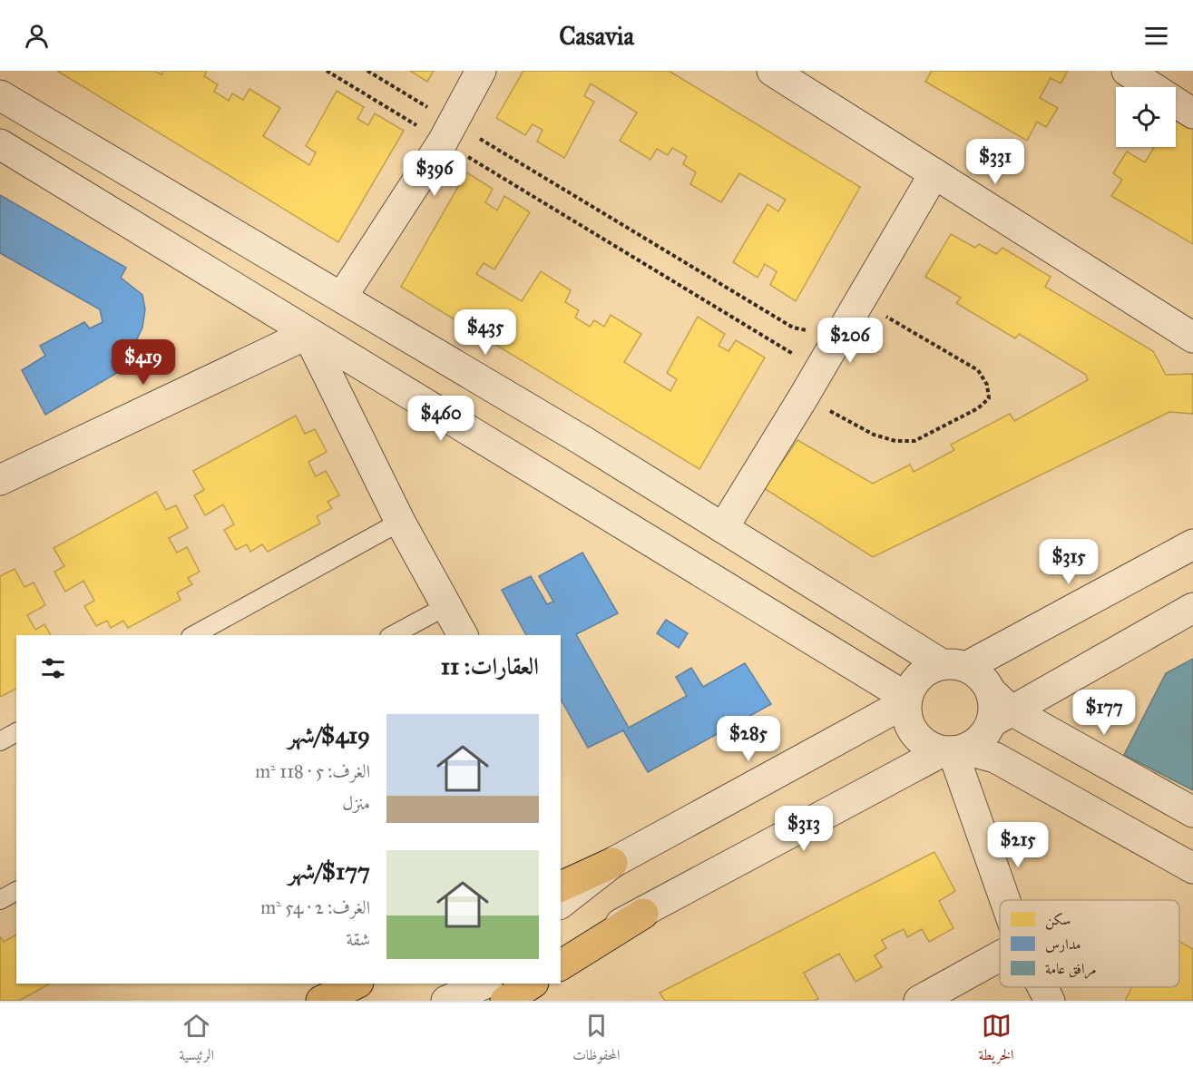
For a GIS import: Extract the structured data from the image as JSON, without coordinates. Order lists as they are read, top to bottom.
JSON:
{
  "legend": ["سكن", "مدارس", "مرافق عامة"],
  "page": {
    "header": "Casavia",
    "price": [
      "$331",
      "$396",
      "$435",
      "$206",
      "$419",
      "$460",
      "$315",
      "$177",
      "$285",
      "$313",
      "$215"
    ],
    "heading": "العقارات: 11",
    "list": [
      {
        "name": "$419/شهر",
        "note": "الغرف: 5 · 118 m² · منزل"
      },
      {
        "name": "$177/شهر",
        "note": "الغرف: 2 · 54 m² · شقة"
      }
    ],
    "tabs": ["الخريطة", "المحفوظات", "الرئيسية"]
  }
}
